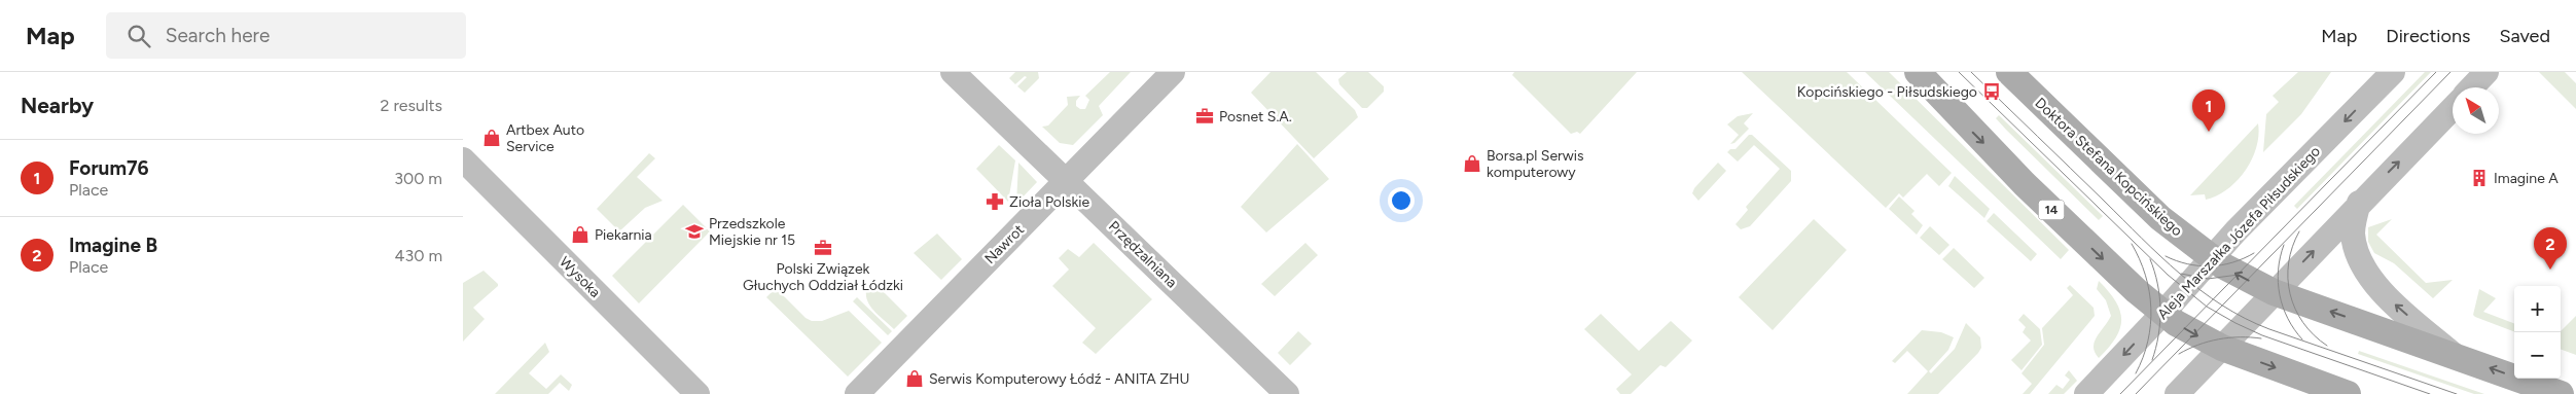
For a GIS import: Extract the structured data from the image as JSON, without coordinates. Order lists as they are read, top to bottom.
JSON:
{
  "streets": {
    "main road": ["Doktora Stefana Kopcińskiego", "14"],
    "street": [
      "Aleja Marszałka Józefa Piłsudskiego",
      "Nawrot",
      "Przędzalniana",
      "Wysoka"
    ]
  },
  "crossings": [
    ["Doktora Stefana Kopcińskiego", "Aleja Marszałka Józefa Piłsudskiego"],
    ["14", "Aleja Marszałka Józefa Piłsudskiego"],
    ["Nawrot", "Przędzalniana"]
  ],
  "places": {
    "bus stop": ["Kopcińskiego - Piłsudskiego"],
    "office": ["Posnet S.A.", "Polski Związek Głuchych Oddział Łódzki"],
    "shop": [
      "Artbex Auto Service",
      "Borsa.pl Serwis komputerowy",
      "Piekarnia",
      "Serwis Komputerowy Łódź - ANITA ZHU"
    ],
    "building": ["Imagine A"],
    "pharmacy": ["Zioła Polskie"],
    "school or university": ["Przedszkole Miejskie nr 15"]
  },
  "north": "top left",
  "page": {
    "header": "Map",
    "search": "Search here",
    "nav": ["Map", "Directions", "Saved"],
    "heading": ["Nearby", "2 results"],
    "pins": ["1", "2"],
    "list": [
      {
        "mark": "1",
        "name": "Forum76",
        "note": "Place",
        "value": "300 m"
      },
      {
        "mark": "2",
        "name": "Imagine B",
        "note": "Place",
        "value": "430 m"
      }
    ],
    "map_buttons": ["+", "−"]
  }
}
